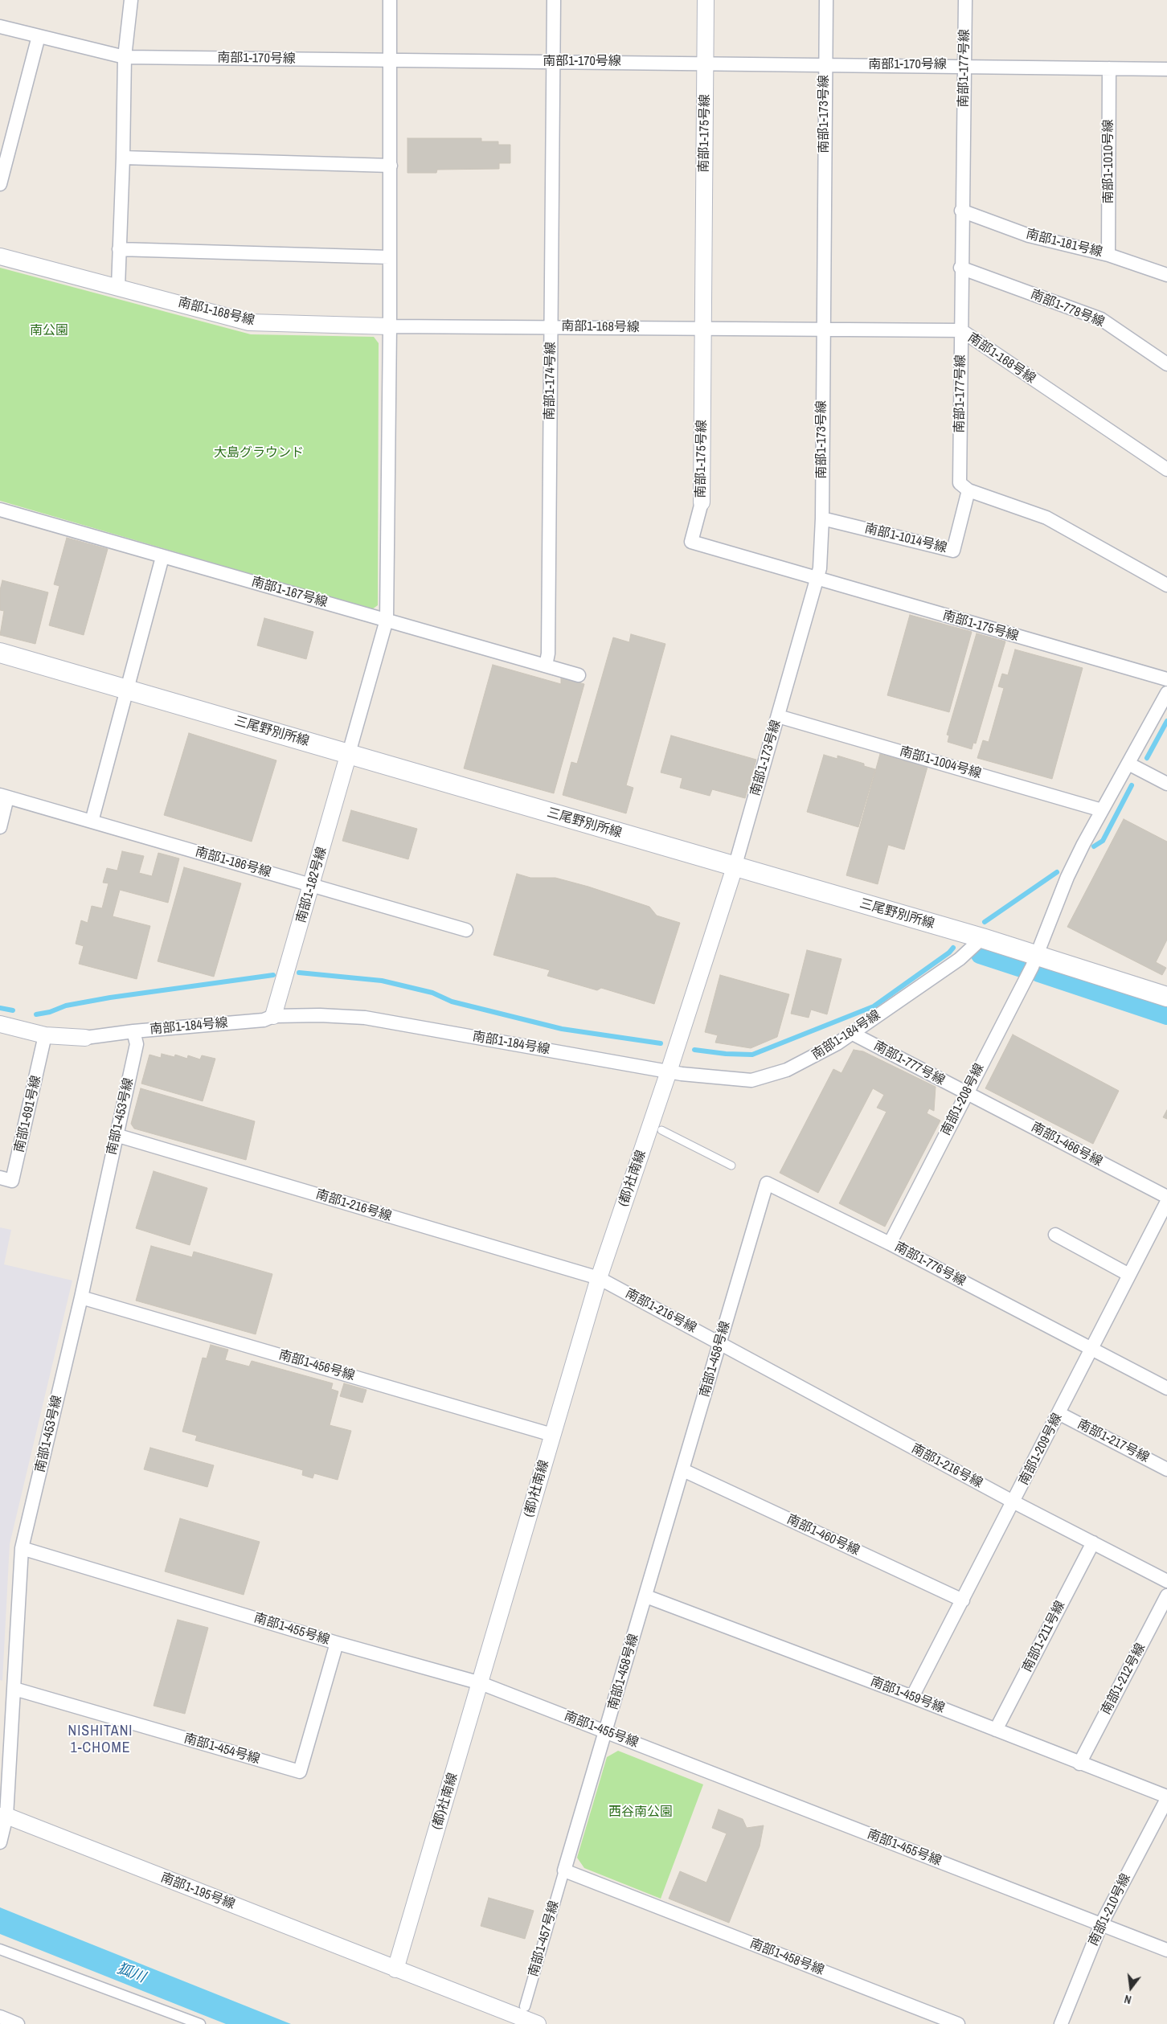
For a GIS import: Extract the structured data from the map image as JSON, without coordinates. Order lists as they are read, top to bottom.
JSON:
{
  "streets": {
    "main road": ["三尾野別所線"],
    "street": [
      "南部1-170号線",
      "南部1-177号線",
      "南部1-173号線",
      "南部1-175号線",
      "南部1-1010号線",
      "南部1-181号線",
      "南部1-778号線",
      "南部1-168号線",
      "南部1-174号線",
      "南部1-1014号線",
      "南部1-167号線",
      "南部1-1004号線",
      "南部1-186号線",
      "南部1-182号線",
      "南部1-184号線",
      "南部1-777号線",
      "南部1-208号線",
      "南部1-691号線",
      "南部1-453号線",
      "南部1-466号線",
      "(都)社南線",
      "南部1-216号線",
      "南部1-776号線",
      "南部1-458号線",
      "南部1-456号線",
      "南部1-217号線",
      "南部1-209号線",
      "南部1-460号線",
      "南部1-455号線",
      "南部1-211号線",
      "南部1-212号線",
      "南部1-459号線",
      "南部1-454号線",
      "南部1-195号線",
      "南部1-210号線",
      "南部1-457号線"
    ]
  },
  "crossings": [
    ["南部1-170号線", "南部1-177号線"],
    ["南部1-170号線", "南部1-173号線"],
    ["南部1-170号線", "南部1-175号線"],
    ["南部1-170号線", "南部1-1010号線"],
    ["南部1-170号線", "南部1-174号線"],
    ["南部1-177号線", "南部1-181号線"],
    ["南部1-177号線", "南部1-778号線"],
    ["南部1-177号線", "南部1-168号線"],
    ["南部1-177号線", "南部1-1014号線"],
    ["南部1-173号線", "南部1-175号線"],
    ["南部1-173号線", "南部1-168号線"],
    ["南部1-173号線", "南部1-1014号線"],
    ["南部1-173号線", "三尾野別所線"],
    ["南部1-173号線", "南部1-1004号線"],
    ["南部1-173号線", "(都)社南線"],
    ["南部1-175号線", "南部1-168号線"],
    ["南部1-1010号線", "南部1-181号線"],
    ["南部1-168号線", "南部1-174号線"],
    ["南部1-174号線", "南部1-167号線"],
    ["三尾野別所線", "南部1-182号線"],
    ["三尾野別所線", "南部1-184号線"],
    ["三尾野別所線", "南部1-208号線"],
    ["三尾野別所線", "(都)社南線"],
    ["南部1-1004号線", "南部1-208号線"],
    ["南部1-186号線", "南部1-182号線"],
    ["南部1-182号線", "南部1-184号線"],
    ["南部1-184号線", "南部1-777号線"],
    ["南部1-184号線", "南部1-691号線"],
    ["南部1-184号線", "南部1-453号線"],
    ["南部1-184号線", "(都)社南線"],
    ["南部1-777号線", "南部1-208号線"],
    ["南部1-777号線", "南部1-466号線"],
    ["南部1-208号線", "南部1-466号線"],
    ["南部1-208号線", "南部1-776号線"],
    ["南部1-453号線", "南部1-216号線"],
    ["南部1-453号線", "南部1-456号線"],
    ["南部1-453号線", "南部1-455号線"],
    ["南部1-453号線", "南部1-454号線"],
    ["南部1-453号線", "南部1-195号線"],
    ["(都)社南線", "南部1-216号線"],
    ["(都)社南線", "南部1-456号線"],
    ["(都)社南線", "南部1-455号線"],
    ["(都)社南線", "南部1-195号線"],
    ["南部1-216号線", "南部1-458号線"],
    ["南部1-216号線", "南部1-209号線"],
    ["南部1-216号線", "南部1-211号線"],
    ["南部1-776号線", "南部1-458号線"],
    ["南部1-776号線", "南部1-209号線"],
    ["南部1-458号線", "南部1-460号線"],
    ["南部1-458号線", "南部1-455号線"],
    ["南部1-458号線", "南部1-459号線"],
    ["南部1-458号線", "南部1-457号線"],
    ["南部1-217号線", "南部1-209号線"],
    ["南部1-209号線", "南部1-460号線"],
    ["南部1-209号線", "南部1-459号線"],
    ["南部1-455号線", "南部1-454号線"],
    ["南部1-455号線", "南部1-210号線"],
    ["南部1-211号線", "南部1-459号線"],
    ["南部1-212号線", "南部1-459号線"],
    ["南部1-459号線", "南部1-210号線"]
  ],
  "districts": ["NISHITANI 1-CHOME"],
  "water": ["狐川"],
  "parks": ["南公園", "大島グラウンド", "西谷南公園"],
  "north": "bottom"
}
